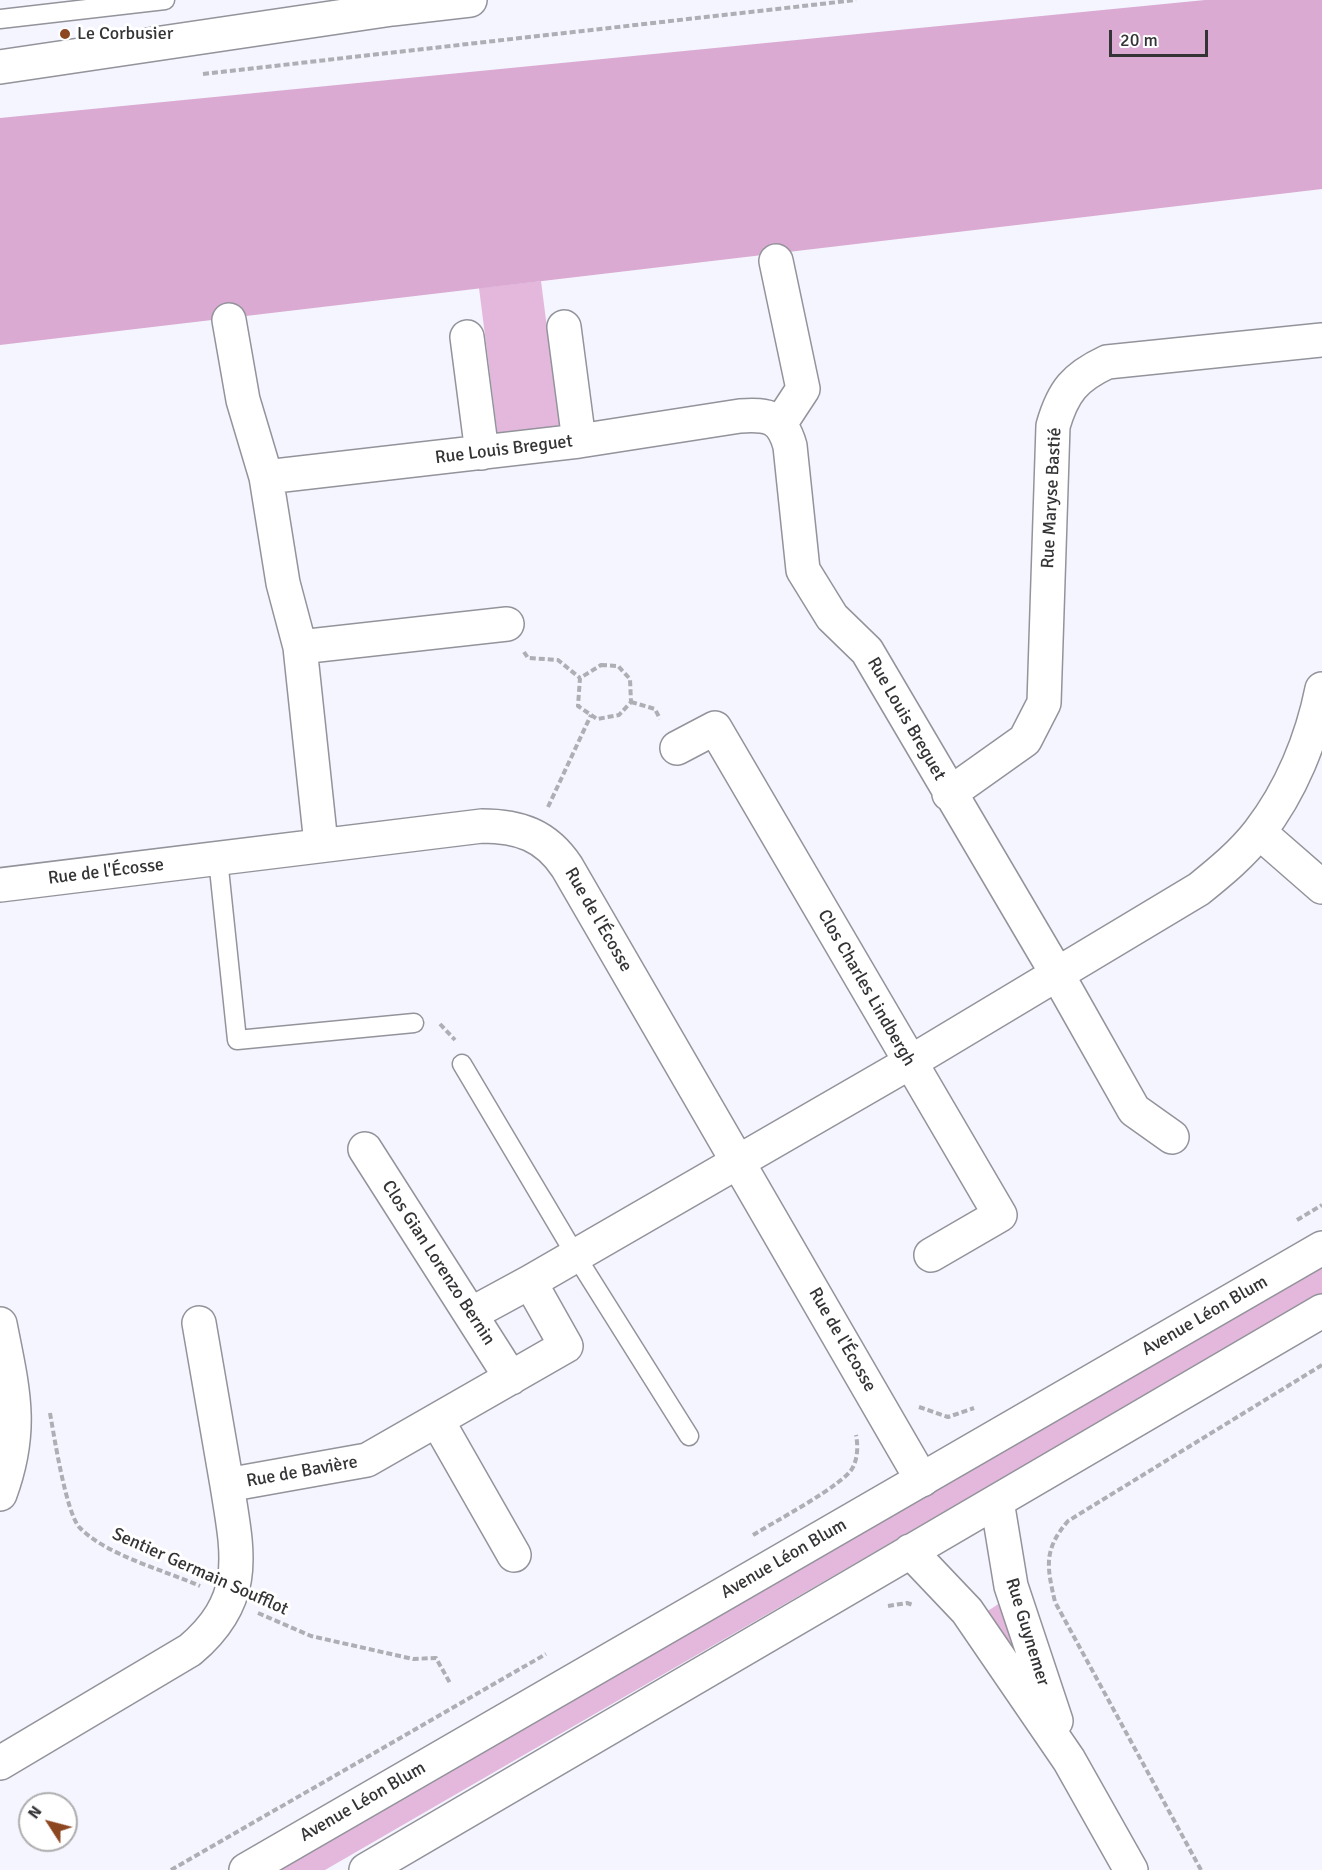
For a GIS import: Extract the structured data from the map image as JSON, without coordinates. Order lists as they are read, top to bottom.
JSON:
{
  "streets": {
    "street": [
      "Rue Louis Breguet",
      "Rue Maryse Bastié",
      "Rue de l'Écosse",
      "Clos Charles Lindbergh",
      "Clos Gian Lorenzo Bernin",
      "Avenue Léon Blum",
      "Rue de Bavière",
      "Rue Guynemer"
    ],
    "path": ["Sentier Germain Soufflot"]
  },
  "crossings": [
    ["Rue Louis Breguet", "Rue Maryse Bastié"],
    ["Rue de l'Écosse", "Avenue Léon Blum"],
    ["Clos Gian Lorenzo Bernin", "Rue de Bavière"],
    ["Rue de Bavière", "Sentier Germain Soufflot"]
  ],
  "places": ["Le Corbusier"],
  "scale_bar": "20 m",
  "north": "top left"
}
